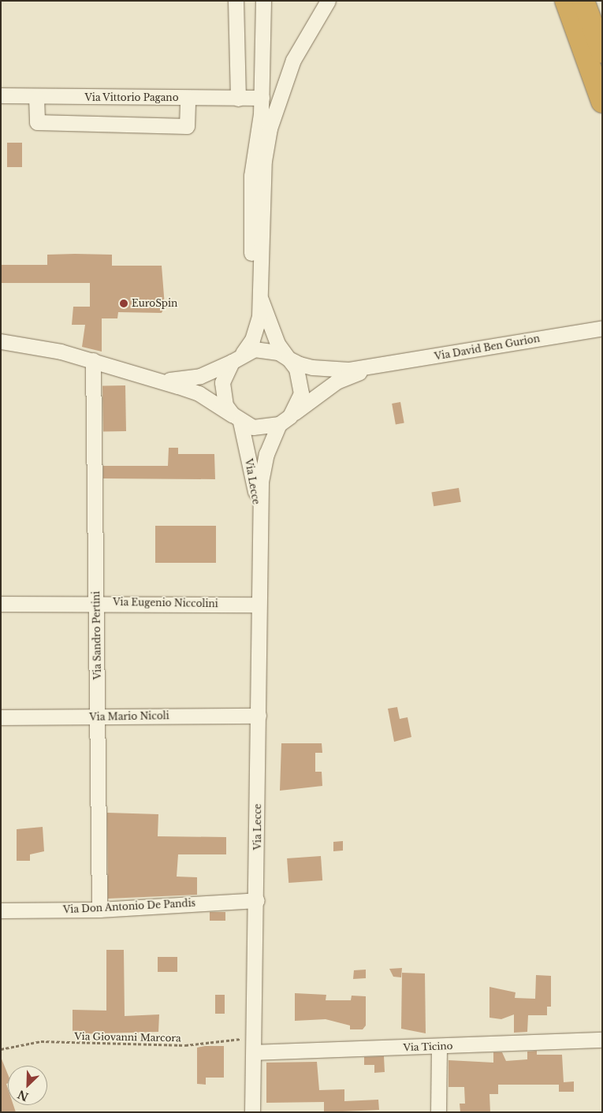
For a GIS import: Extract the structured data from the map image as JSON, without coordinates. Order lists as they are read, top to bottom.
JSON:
{
  "streets": {
    "street": [
      "Via Vittorio Pagano",
      "Via David Ben Gurion",
      "Via Lecce",
      "Via Eugenio Niccolini",
      "Via Sandro Pertini",
      "Via Mario Nicoli",
      "Via Don Antonio De Pandis",
      "Via Ticino"
    ],
    "path": ["Via Giovanni Marcora"]
  },
  "crossings": [
    ["Via David Ben Gurion", "Via Lecce"],
    ["Via Lecce", "Via Eugenio Niccolini"],
    ["Via Lecce", "Via Mario Nicoli"],
    ["Via Lecce", "Via Don Antonio De Pandis"],
    ["Via Lecce", "Via Giovanni Marcora"],
    ["Via Lecce", "Via Ticino"],
    ["Via Eugenio Niccolini", "Via Sandro Pertini"],
    ["Via Sandro Pertini", "Via Mario Nicoli"],
    ["Via Sandro Pertini", "Via Don Antonio De Pandis"]
  ],
  "places": ["EuroSpin"],
  "north": "bottom left"
}
